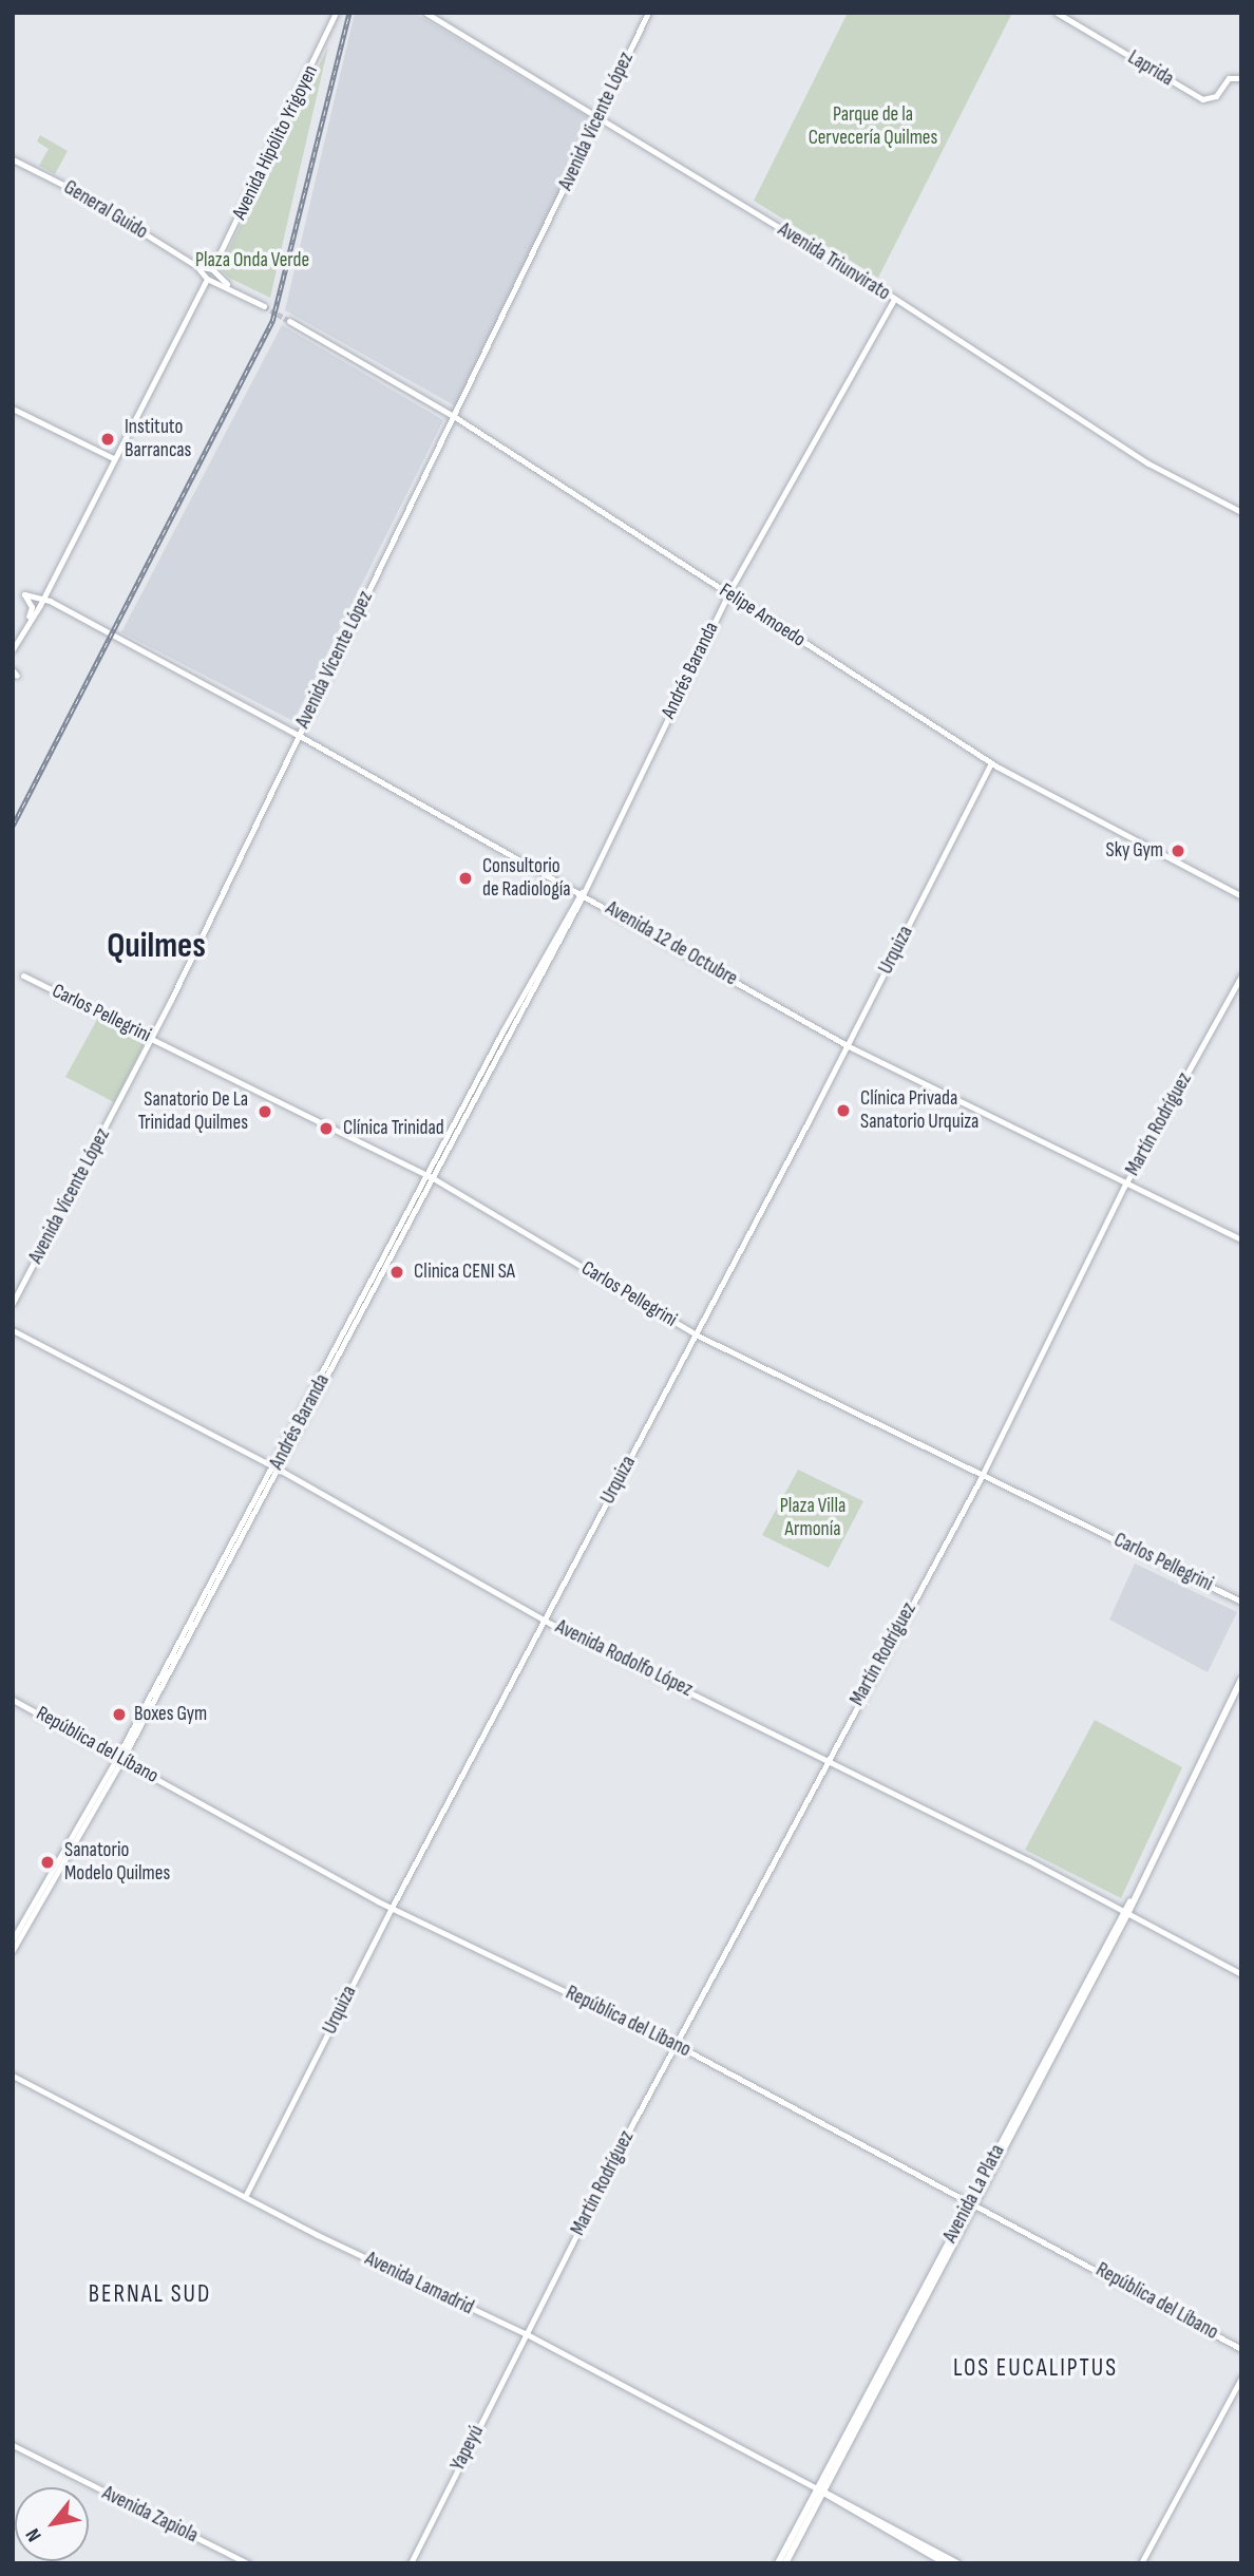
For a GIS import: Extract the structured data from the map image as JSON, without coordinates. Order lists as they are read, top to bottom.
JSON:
{
  "streets": {
    "main road": ["Avenida La Plata", "Avenida Lamadrid"],
    "street": [
      "Laprida",
      "Avenida Vicente López",
      "Avenida Hipólito Yrigoyen",
      "General Guido",
      "Avenida Triunvirato",
      "Felipe Amoedo",
      "Andrés Baranda",
      "Avenida 12 de Octubre",
      "Urquiza",
      "Carlos Pellegrini",
      "Martín Rodríguez",
      "Avenida Rodolfo López",
      "República del Líbano",
      "Yapeyú",
      "Avenida Zapiola"
    ]
  },
  "crossings": [
    ["Avenida Vicente López", "Avenida Triunvirato"],
    ["Avenida Vicente López", "Felipe Amoedo"],
    ["Avenida Vicente López", "Avenida 12 de Octubre"],
    ["Avenida Vicente López", "Carlos Pellegrini"],
    ["Avenida Hipólito Yrigoyen", "General Guido"],
    ["Avenida Triunvirato", "Andrés Baranda"],
    ["Felipe Amoedo", "Andrés Baranda"],
    ["Felipe Amoedo", "Urquiza"],
    ["Andrés Baranda", "Avenida 12 de Octubre"],
    ["Andrés Baranda", "Carlos Pellegrini"],
    ["Andrés Baranda", "Avenida Rodolfo López"],
    ["Andrés Baranda", "República del Líbano"],
    ["Avenida 12 de Octubre", "Urquiza"],
    ["Avenida 12 de Octubre", "Martín Rodríguez"],
    ["Urquiza", "Carlos Pellegrini"],
    ["Urquiza", "Avenida Rodolfo López"],
    ["Urquiza", "República del Líbano"],
    ["Urquiza", "Avenida Lamadrid"],
    ["Carlos Pellegrini", "Martín Rodríguez"],
    ["Martín Rodríguez", "Avenida Rodolfo López"],
    ["Martín Rodríguez", "República del Líbano"],
    ["Martín Rodríguez", "Avenida Lamadrid"],
    ["Martín Rodríguez", "Yapeyú"],
    ["Avenida Rodolfo López", "Avenida La Plata"],
    ["República del Líbano", "Avenida La Plata"],
    ["Avenida La Plata", "Avenida Lamadrid"],
    ["Avenida Lamadrid", "Yapeyú"]
  ],
  "districts": ["Quilmes", "BERNAL SUD", "LOS EUCALIPTUS"],
  "parks": ["Parque de la Cervecería Quilmes", "Plaza Onda Verde", "Plaza Villa Armonía"],
  "places": [
    "Instituto Barrancas",
    "Sky Gym",
    "Consultorio de Radiología",
    "Clínica Privada Sanatorio Urquiza",
    "Sanatorio De La Trinidad Quilmes",
    "Clínica Trinidad",
    "Clinica CENI SA",
    "Boxes Gym",
    "Sanatorio Modelo Quilmes"
  ],
  "north": "bottom left"
}
